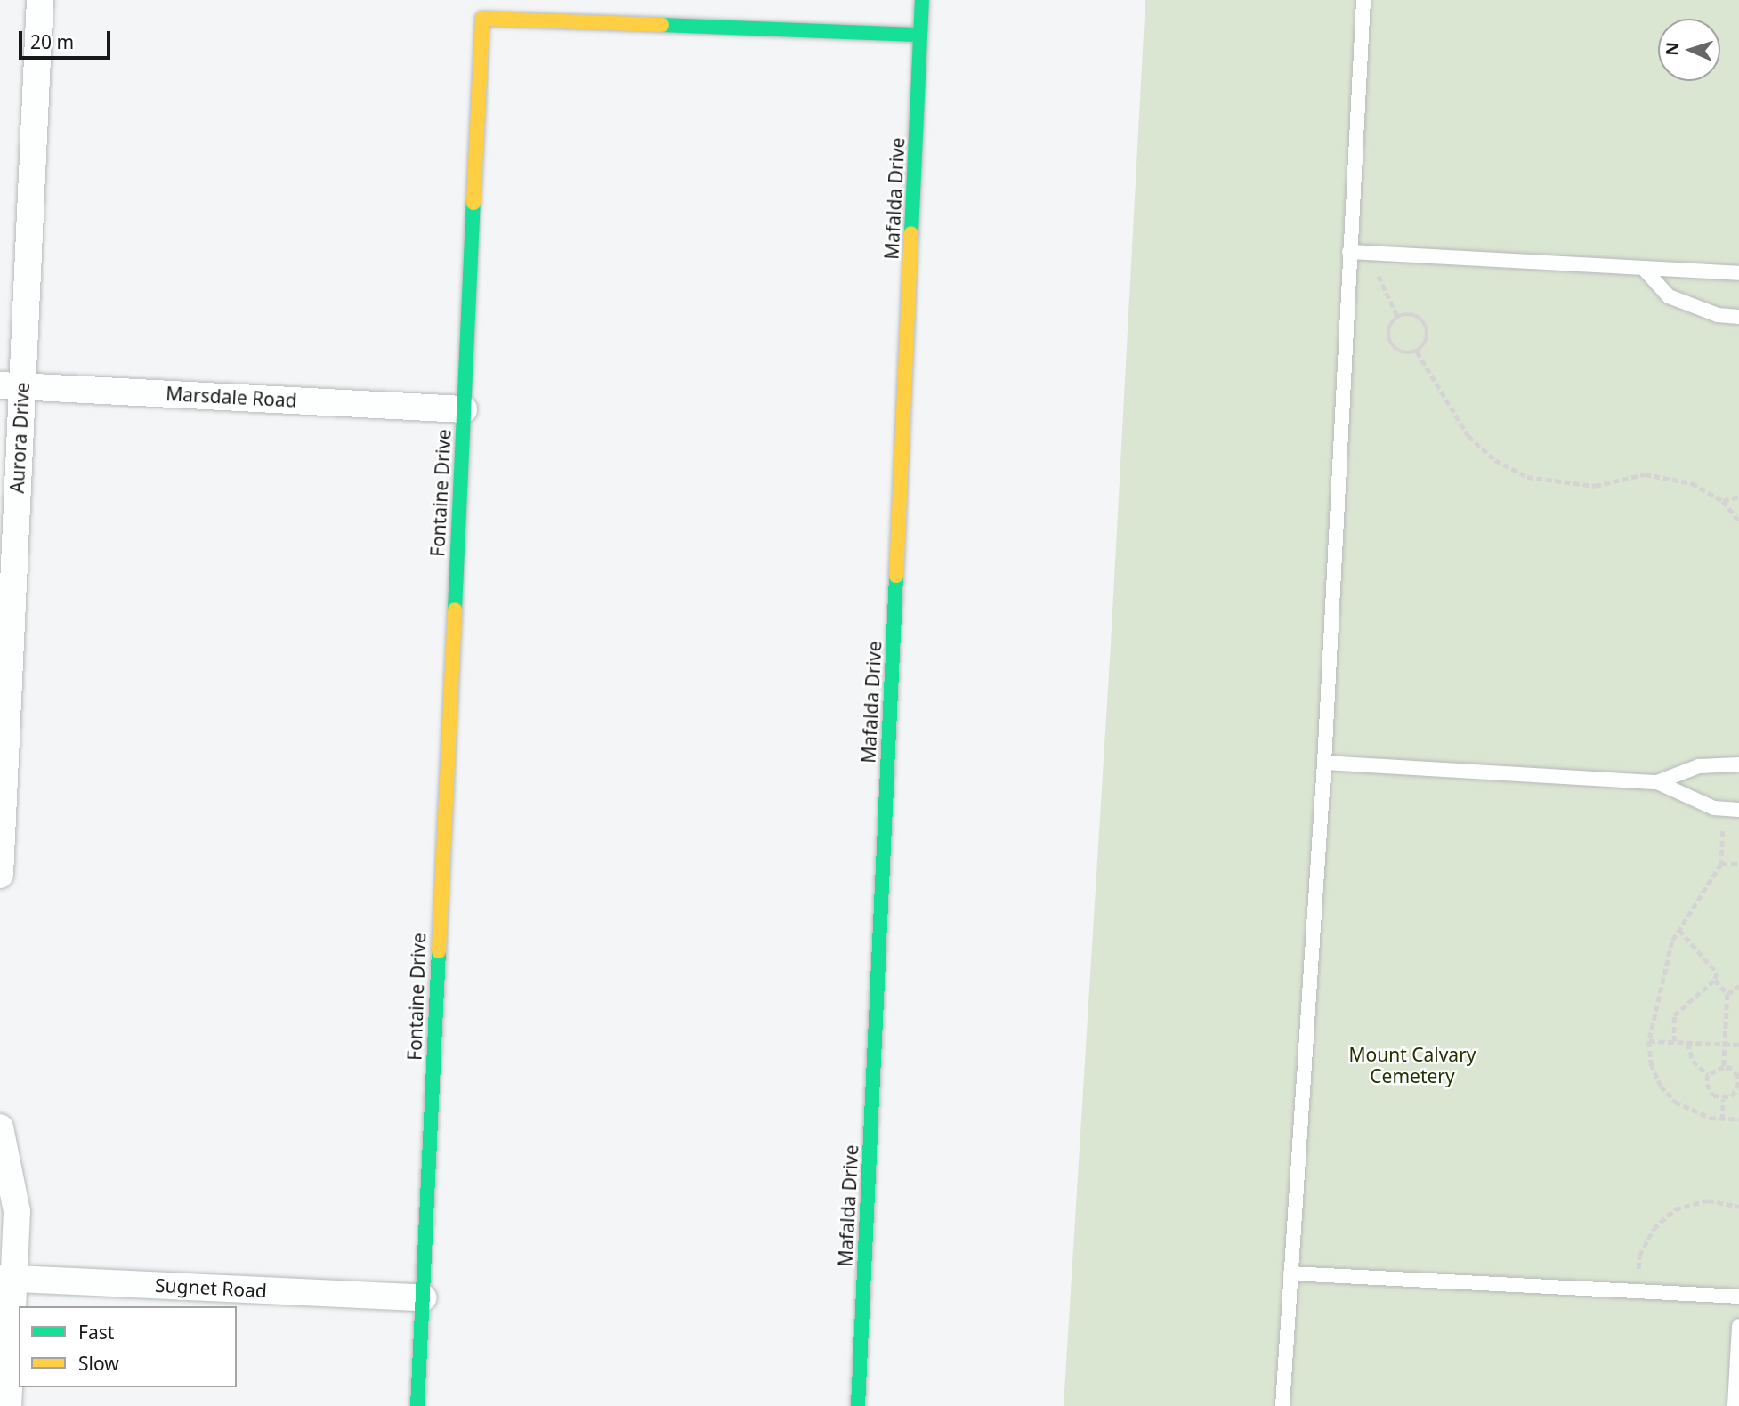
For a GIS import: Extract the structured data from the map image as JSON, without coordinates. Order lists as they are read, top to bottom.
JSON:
{
  "streets": {
    "street": [
      "Mafalda Drive",
      "Marsdale Road",
      "Aurora Drive",
      "Fontaine Drive",
      "Sugnet Road"
    ]
  },
  "crossings": [
    ["Mafalda Drive", "Fontaine Drive"],
    ["Marsdale Road", "Aurora Drive"],
    ["Marsdale Road", "Fontaine Drive"],
    ["Fontaine Drive", "Sugnet Road"]
  ],
  "parks": ["Mount Calvary Cemetery"],
  "legend": ["Fast", "Slow"],
  "scale_bar": "20 m",
  "north": "left"
}
